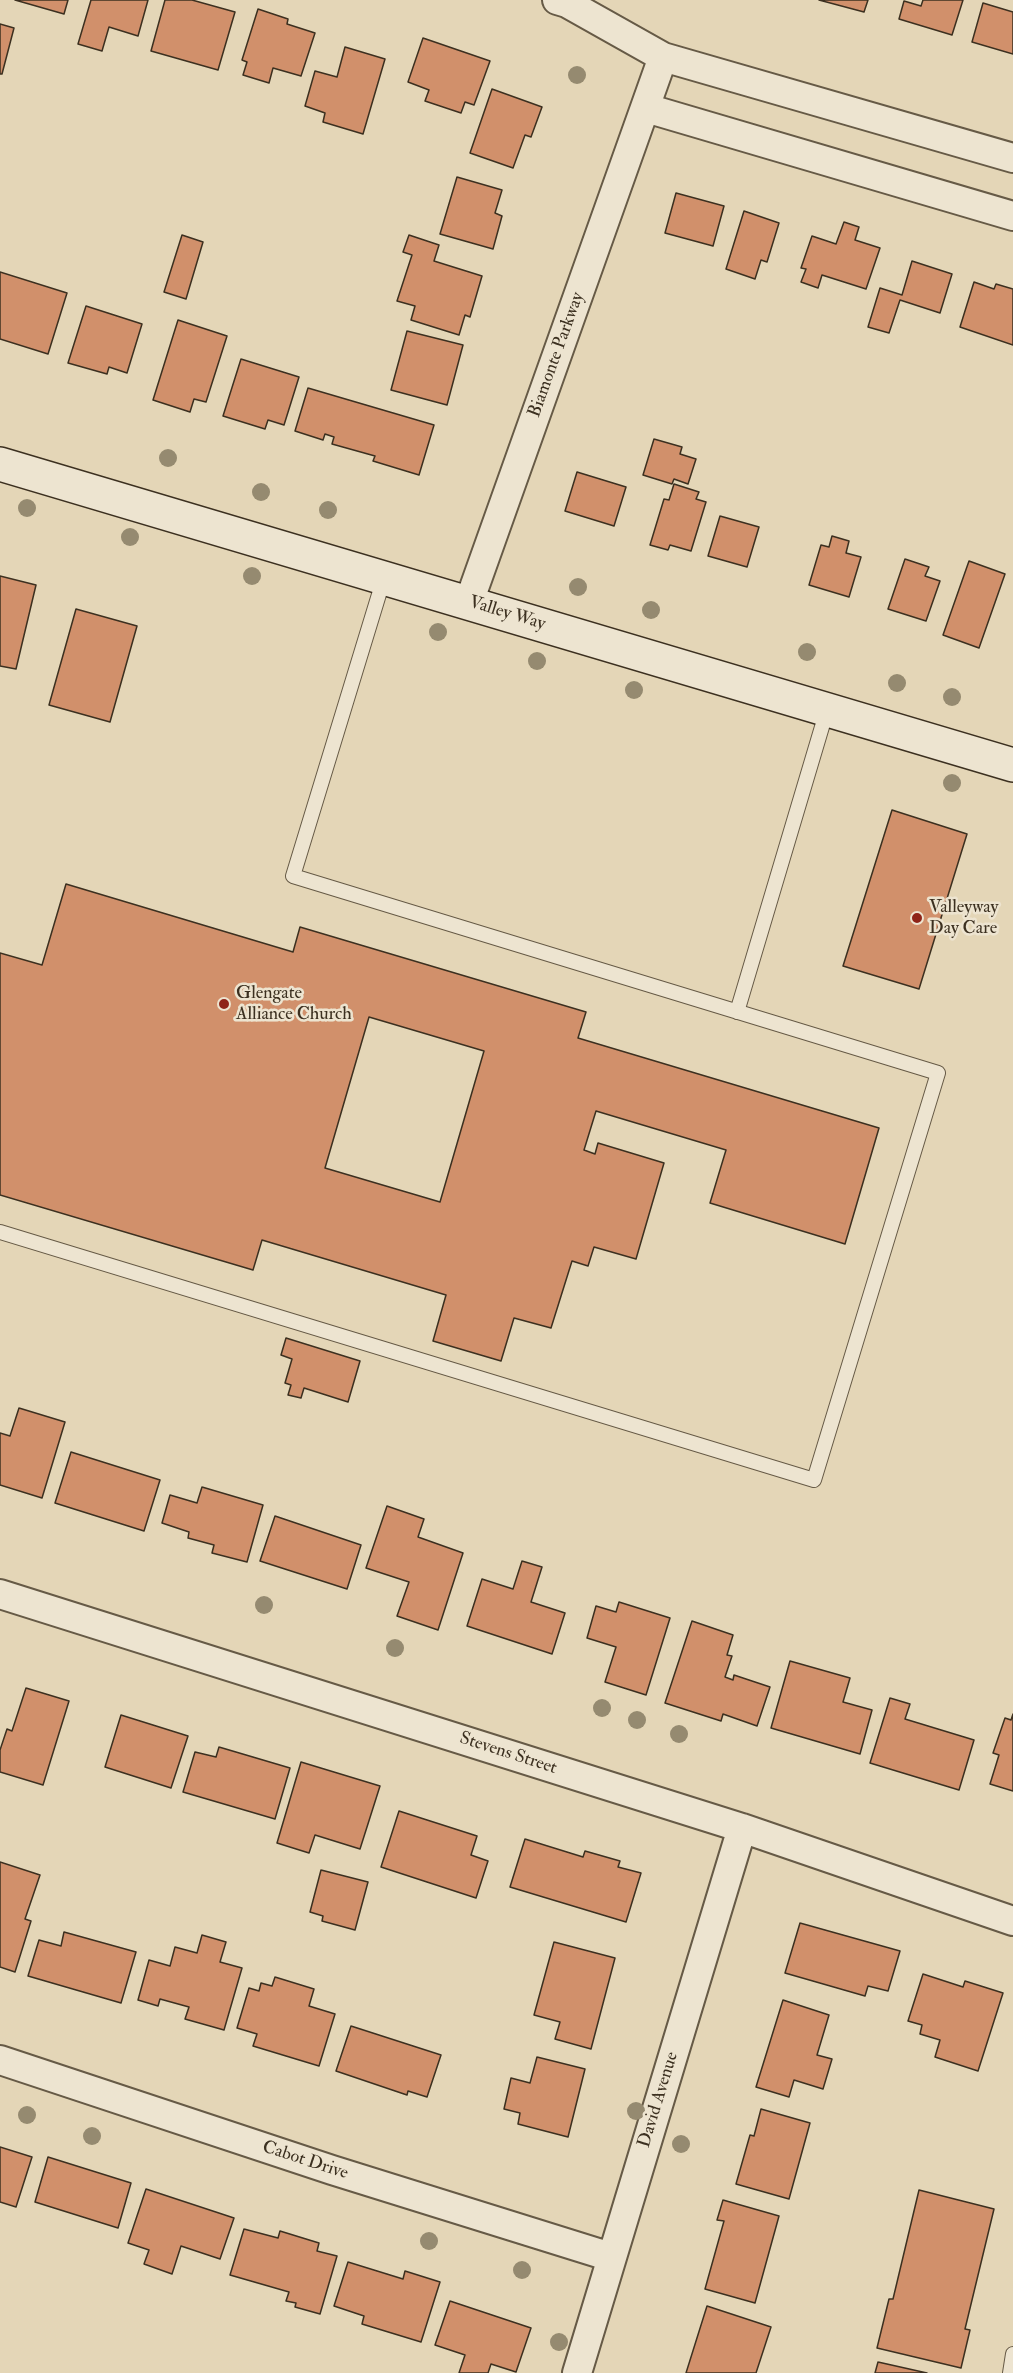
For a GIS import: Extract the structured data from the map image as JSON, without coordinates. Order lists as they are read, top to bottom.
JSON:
{
  "streets": {
    "street": [
      "Biamonte Parkway",
      "Valley Way",
      "Stevens Street",
      "David Avenue",
      "Cabot Drive"
    ]
  },
  "crossings": [
    ["Biamonte Parkway", "Valley Way"],
    ["Stevens Street", "David Avenue"],
    ["David Avenue", "Cabot Drive"]
  ],
  "places": ["Valleyway Day Care", "Glengate Alliance Church"]
}
